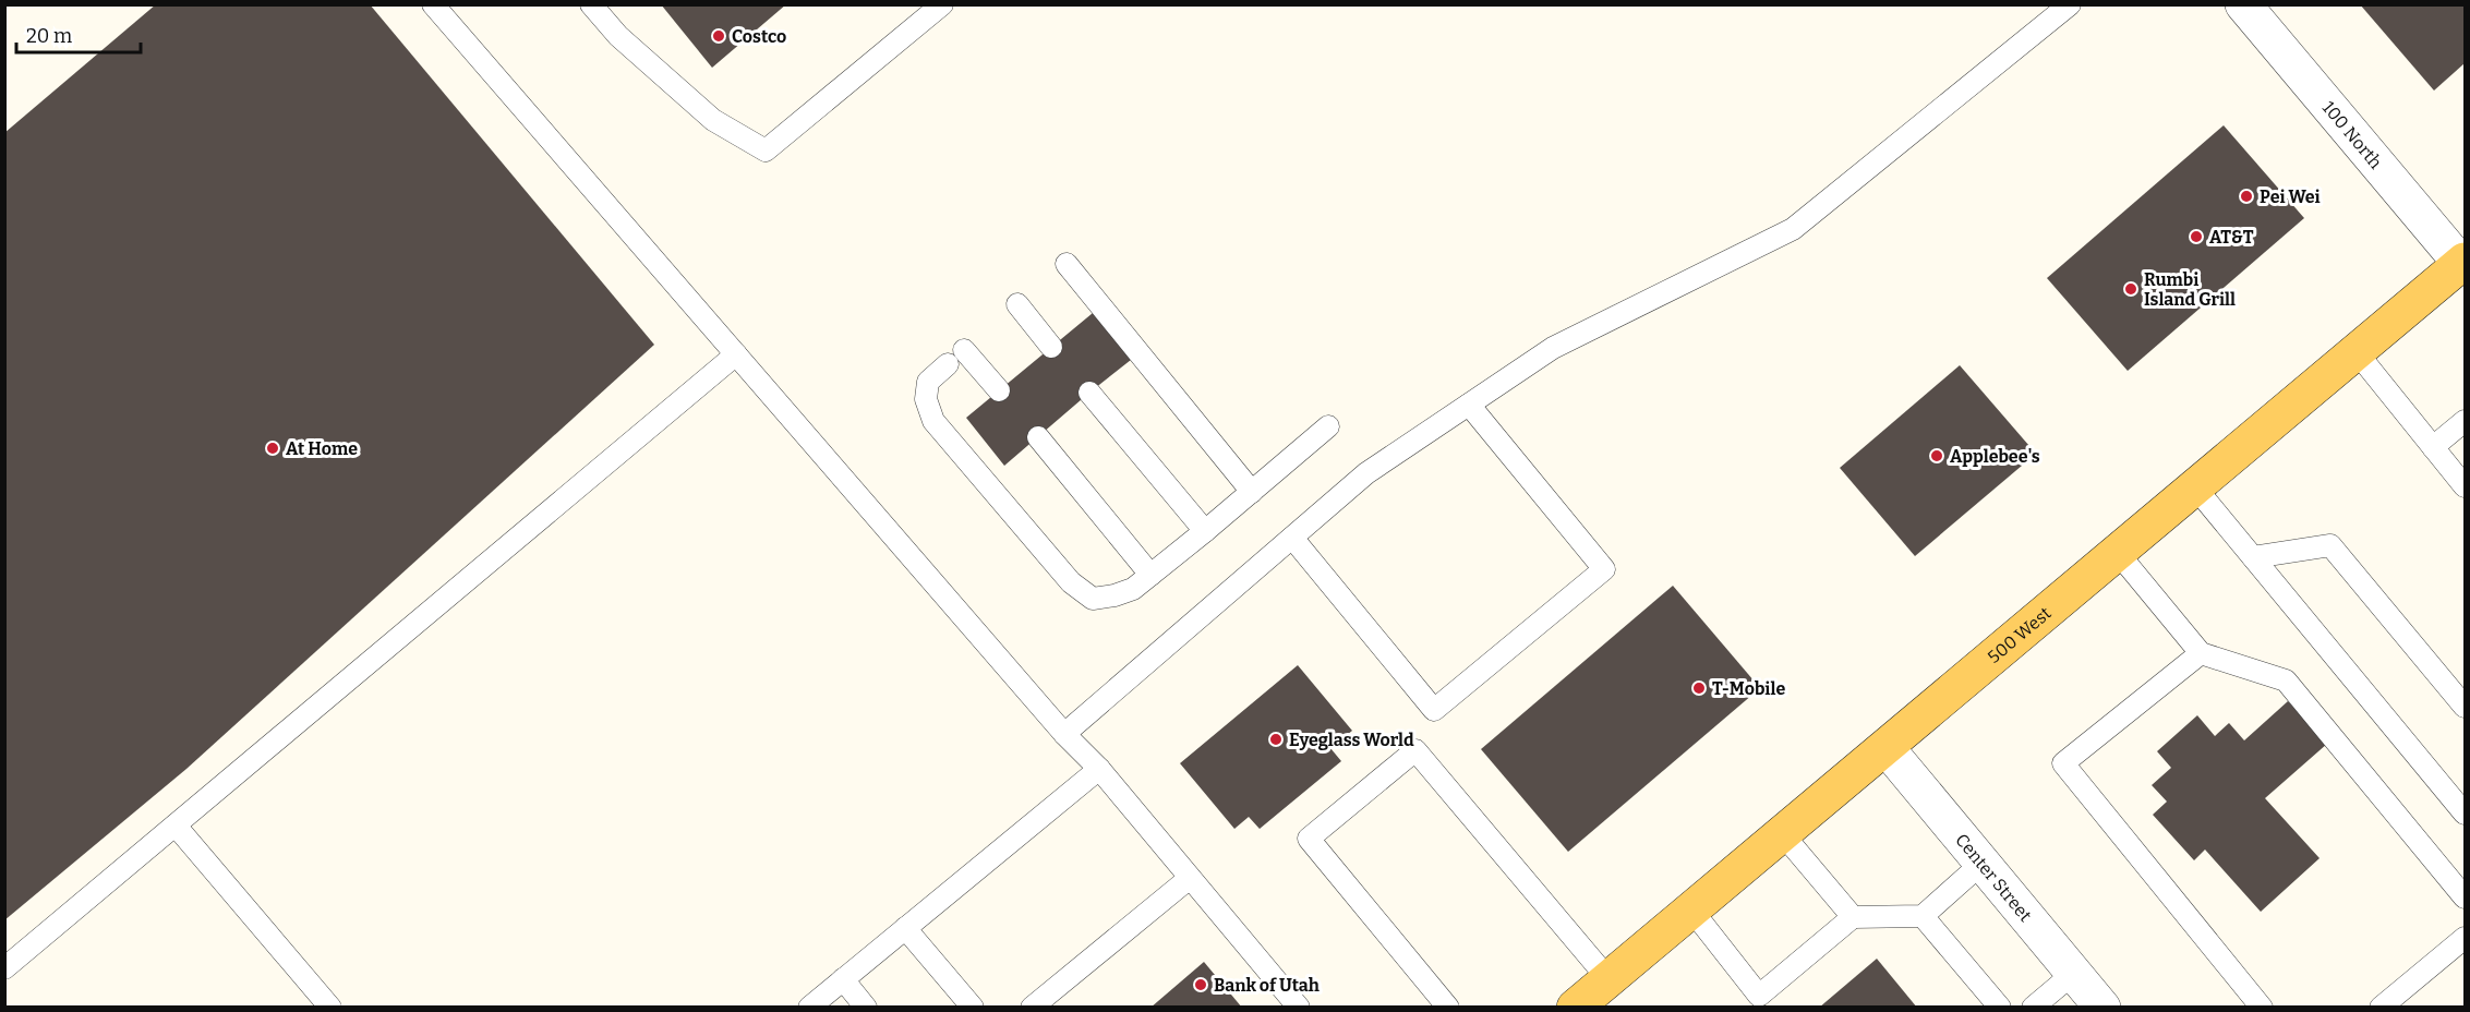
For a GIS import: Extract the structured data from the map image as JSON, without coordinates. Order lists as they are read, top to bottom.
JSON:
{
  "streets": {
    "main road": ["500 West"],
    "street": ["100 North", "Center Street"]
  },
  "crossings": [
    ["100 North", "500 West"],
    ["500 West", "Center Street"]
  ],
  "places": [
    "Costco",
    "Pei Wei",
    "AT&T",
    "Rumbi Island Grill",
    "At Home",
    "Applebee's",
    "T-Mobile",
    "Eyeglass World",
    "Bank of Utah"
  ],
  "scale_bar": "20 m"
}
